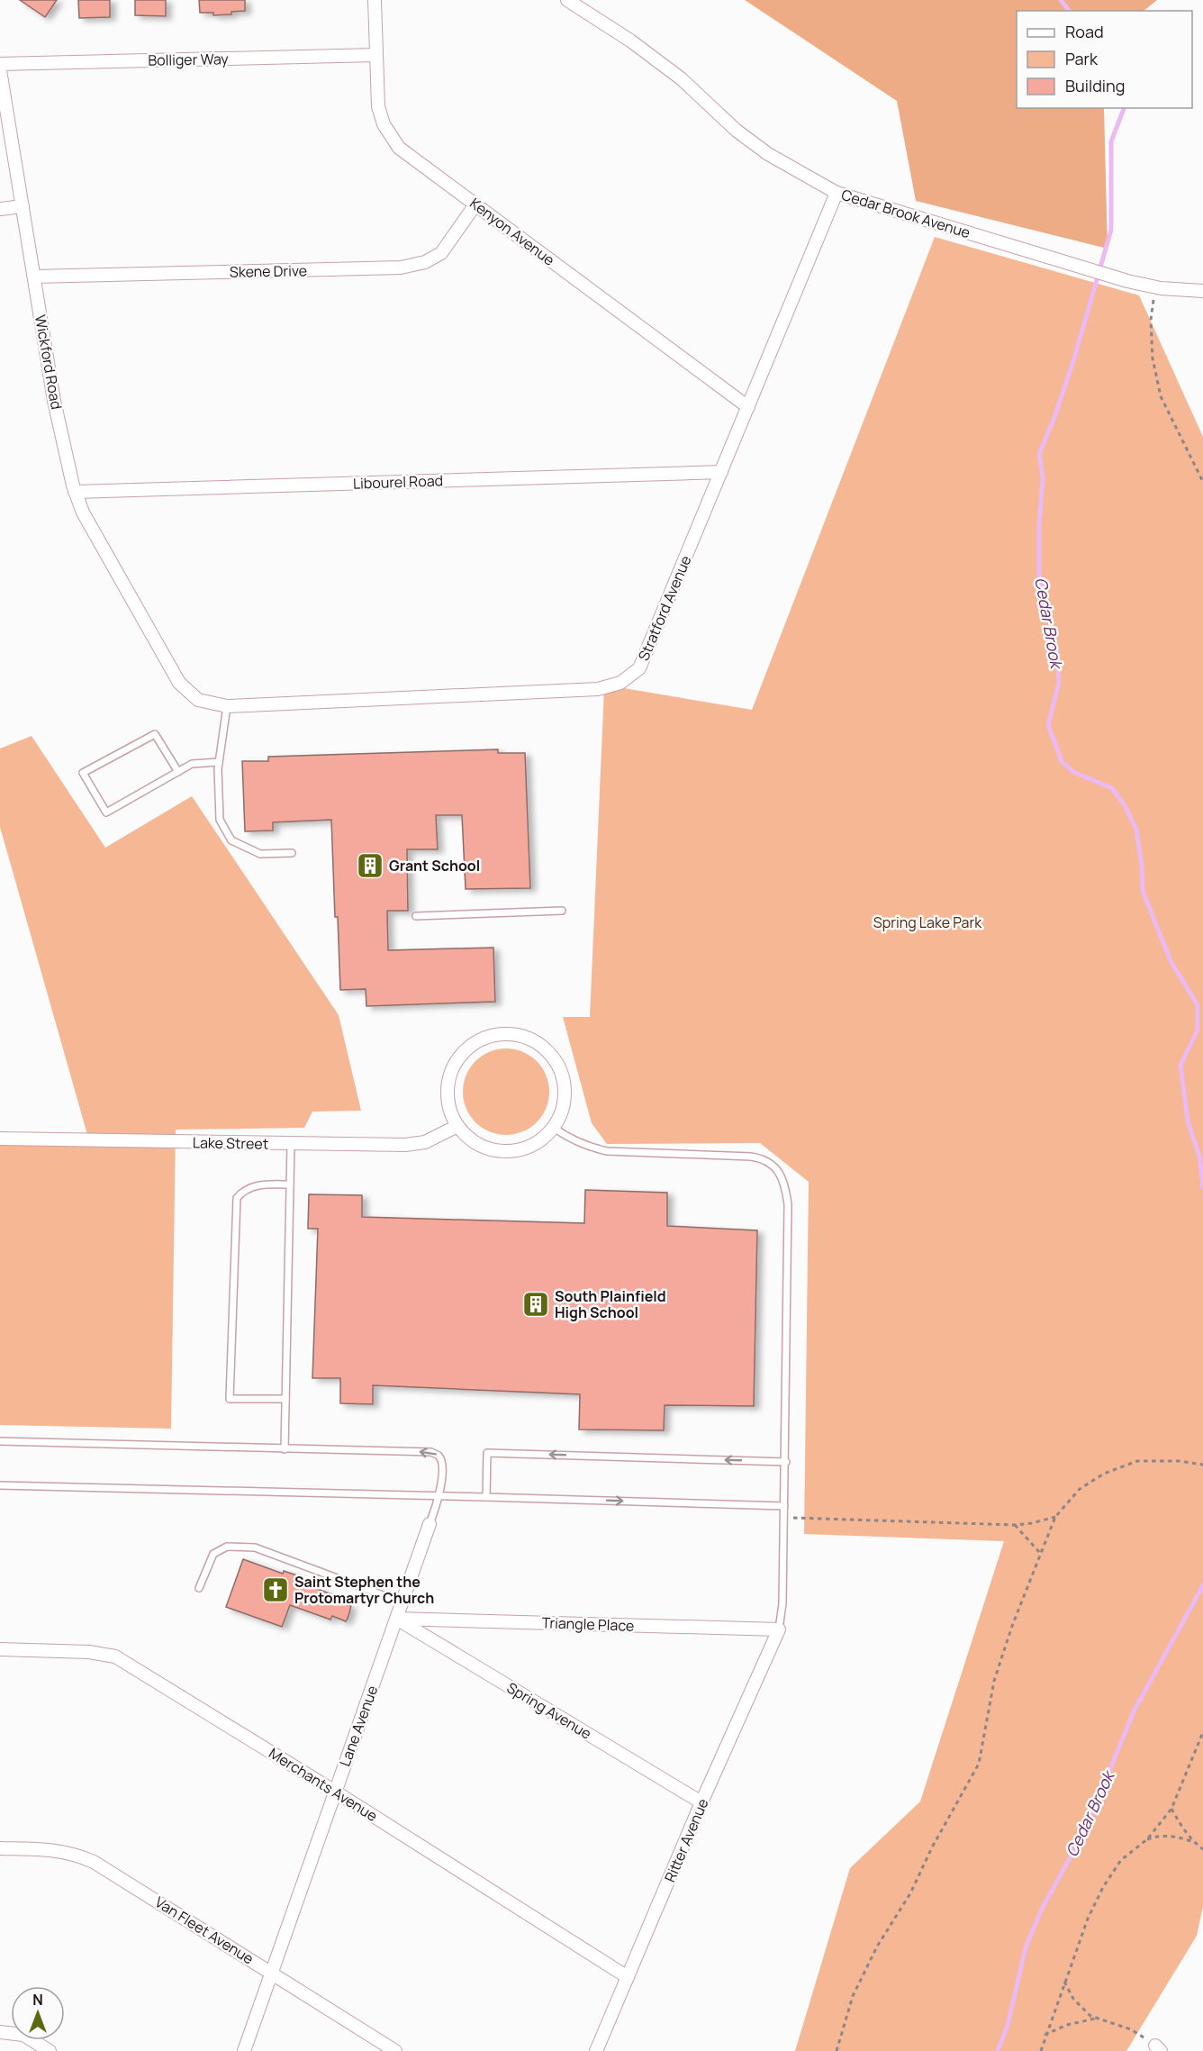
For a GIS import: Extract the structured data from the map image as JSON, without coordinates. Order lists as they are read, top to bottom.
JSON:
{
  "streets": {
    "street": [
      "Bolliger Way",
      "Cedar Brook Avenue",
      "Kenyon Avenue",
      "Skene Drive",
      "Wickford Road",
      "Libourel Road",
      "Stratford Avenue",
      "Lake Street",
      "Triangle Place",
      "Spring Avenue",
      "Lane Avenue",
      "Merchants Avenue",
      "Ritter Avenue",
      "Van Fleet Avenue"
    ]
  },
  "crossings": [
    ["Bolliger Way", "Kenyon Avenue"],
    ["Cedar Brook Avenue", "Stratford Avenue"],
    ["Kenyon Avenue", "Skene Drive"],
    ["Kenyon Avenue", "Stratford Avenue"],
    ["Skene Drive", "Wickford Road"],
    ["Wickford Road", "Libourel Road"],
    ["Wickford Road", "Stratford Avenue"],
    ["Libourel Road", "Stratford Avenue"],
    ["Triangle Place", "Spring Avenue"],
    ["Triangle Place", "Lane Avenue"],
    ["Triangle Place", "Ritter Avenue"],
    ["Spring Avenue", "Lane Avenue"],
    ["Spring Avenue", "Ritter Avenue"],
    ["Lane Avenue", "Merchants Avenue"],
    ["Lane Avenue", "Van Fleet Avenue"],
    ["Merchants Avenue", "Ritter Avenue"]
  ],
  "water": ["Cedar Brook"],
  "parks": ["Spring Lake Park"],
  "places": {
    "building": ["Grant School", "South Plainfield High School"],
    "church": ["Saint Stephen the Protomartyr Church"]
  },
  "legend": ["Road", "Park", "Building"],
  "north": "top"
}
